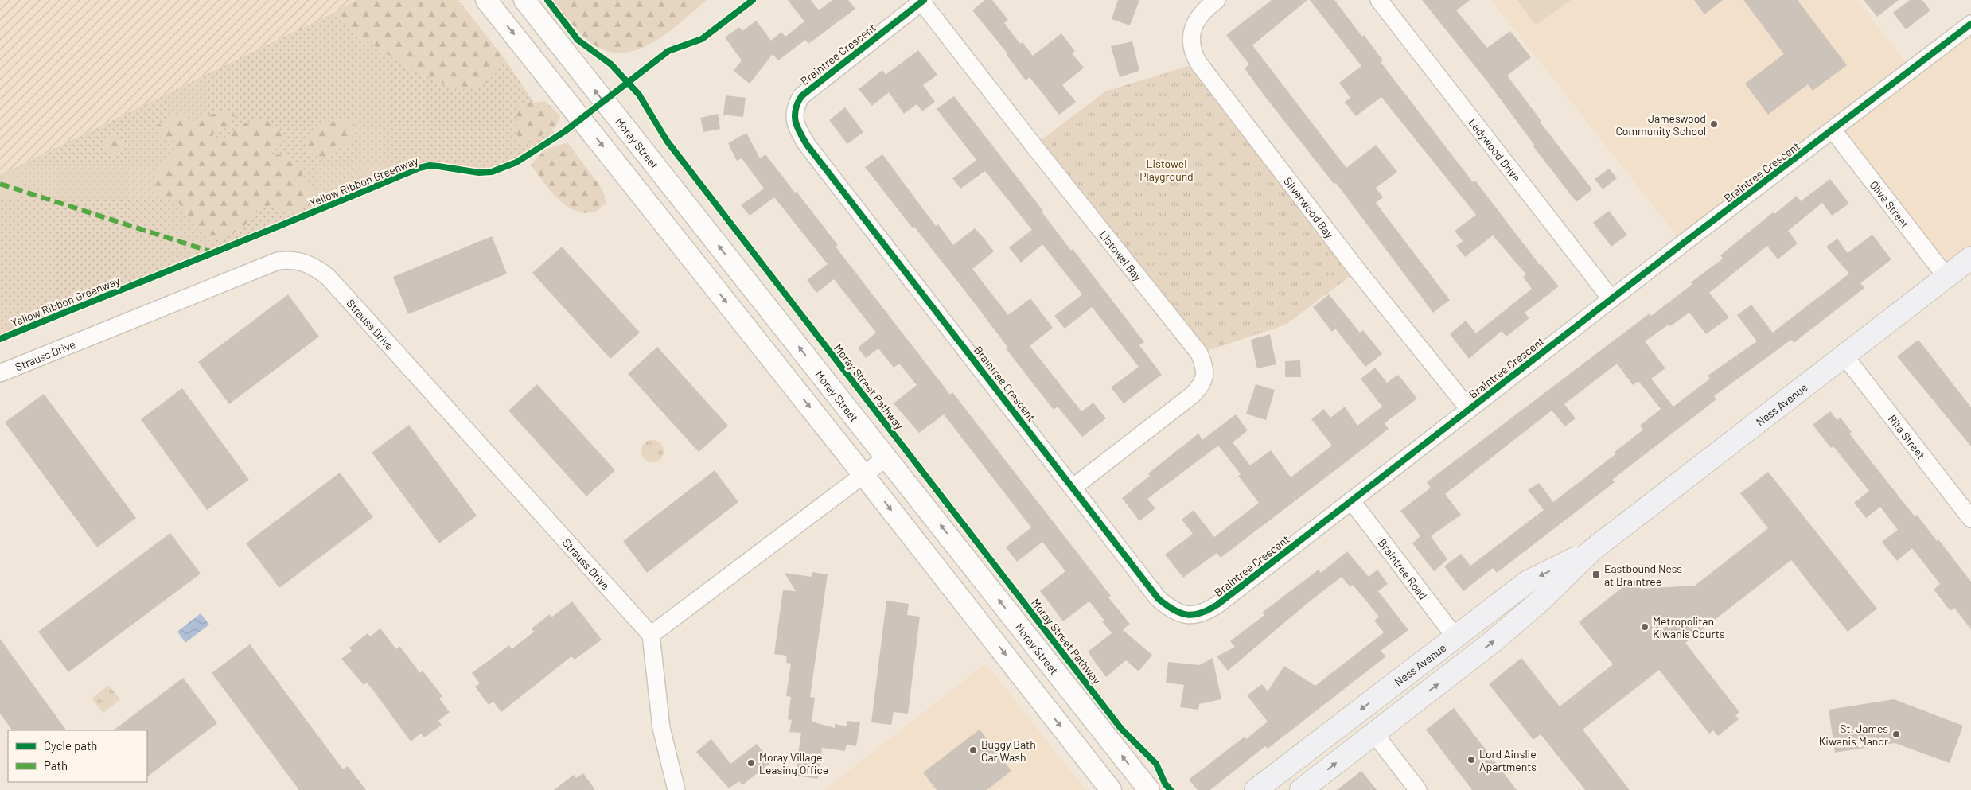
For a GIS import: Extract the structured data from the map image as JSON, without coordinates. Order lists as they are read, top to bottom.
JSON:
{
  "streets": {
    "main road": ["Ness Avenue"],
    "street": [
      "Braintree Crescent",
      "Moray Street",
      "Ladywood Drive",
      "Olive Street",
      "Silverwood Bay",
      "Listowel Bay",
      "Strauss Drive",
      "Rita Street",
      "Braintree Road"
    ],
    "cycle path": ["Yellow Ribbon Greenway", "Moray Street Pathway"]
  },
  "crossings": [
    ["Braintree Crescent", "Ladywood Drive"],
    ["Braintree Crescent", "Olive Street"],
    ["Braintree Crescent", "Silverwood Bay"],
    ["Braintree Crescent", "Listowel Bay"],
    ["Braintree Crescent", "Braintree Road"],
    ["Olive Street", "Ness Avenue"],
    ["Ness Avenue", "Rita Street"],
    ["Ness Avenue", "Braintree Road"]
  ],
  "parks": ["Listowel Playground"],
  "places": {
    "other": [
      "Jameswood Community School",
      "Metropolitan Kiwanis Courts",
      "St. James Kiwanis Manor",
      "Buggy Bath Car Wash",
      "Lord Ainslie Apartments",
      "Moray Village Leasing Office"
    ],
    "transit": ["Eastbound Ness at Braintree"]
  },
  "legend": ["Cycle path", "Path"]
}
